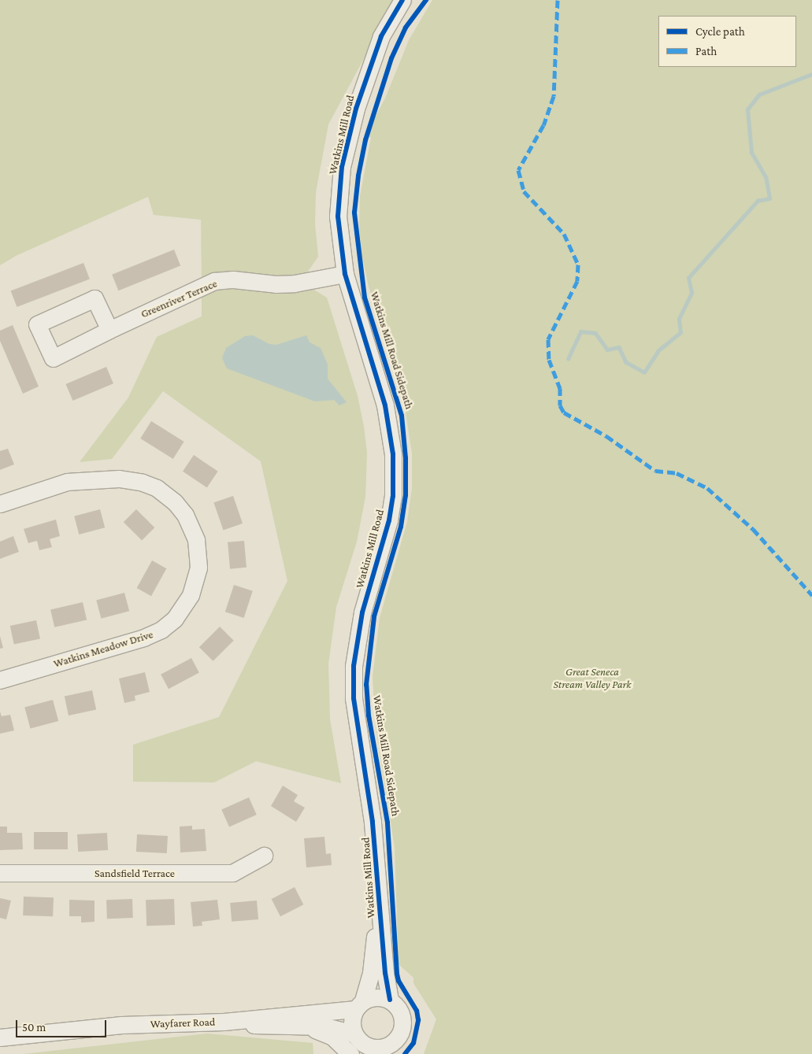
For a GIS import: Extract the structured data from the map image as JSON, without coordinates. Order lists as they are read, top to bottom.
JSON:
{
  "streets": {
    "street": [
      "Watkins Mill Road",
      "Greenriver Terrace",
      "Watkins Meadow Drive",
      "Sandsfield Terrace",
      "Wayfarer Road"
    ],
    "cycle path": ["Watkins Mill Road Sidepath"]
  },
  "crossings": [
    ["Watkins Mill Road", "Greenriver Terrace"],
    ["Watkins Mill Road", "Wayfarer Road"]
  ],
  "parks": ["Great Seneca Stream Valley Park"],
  "legend": ["Cycle path", "Path"],
  "scale_bar": "50 m"
}
